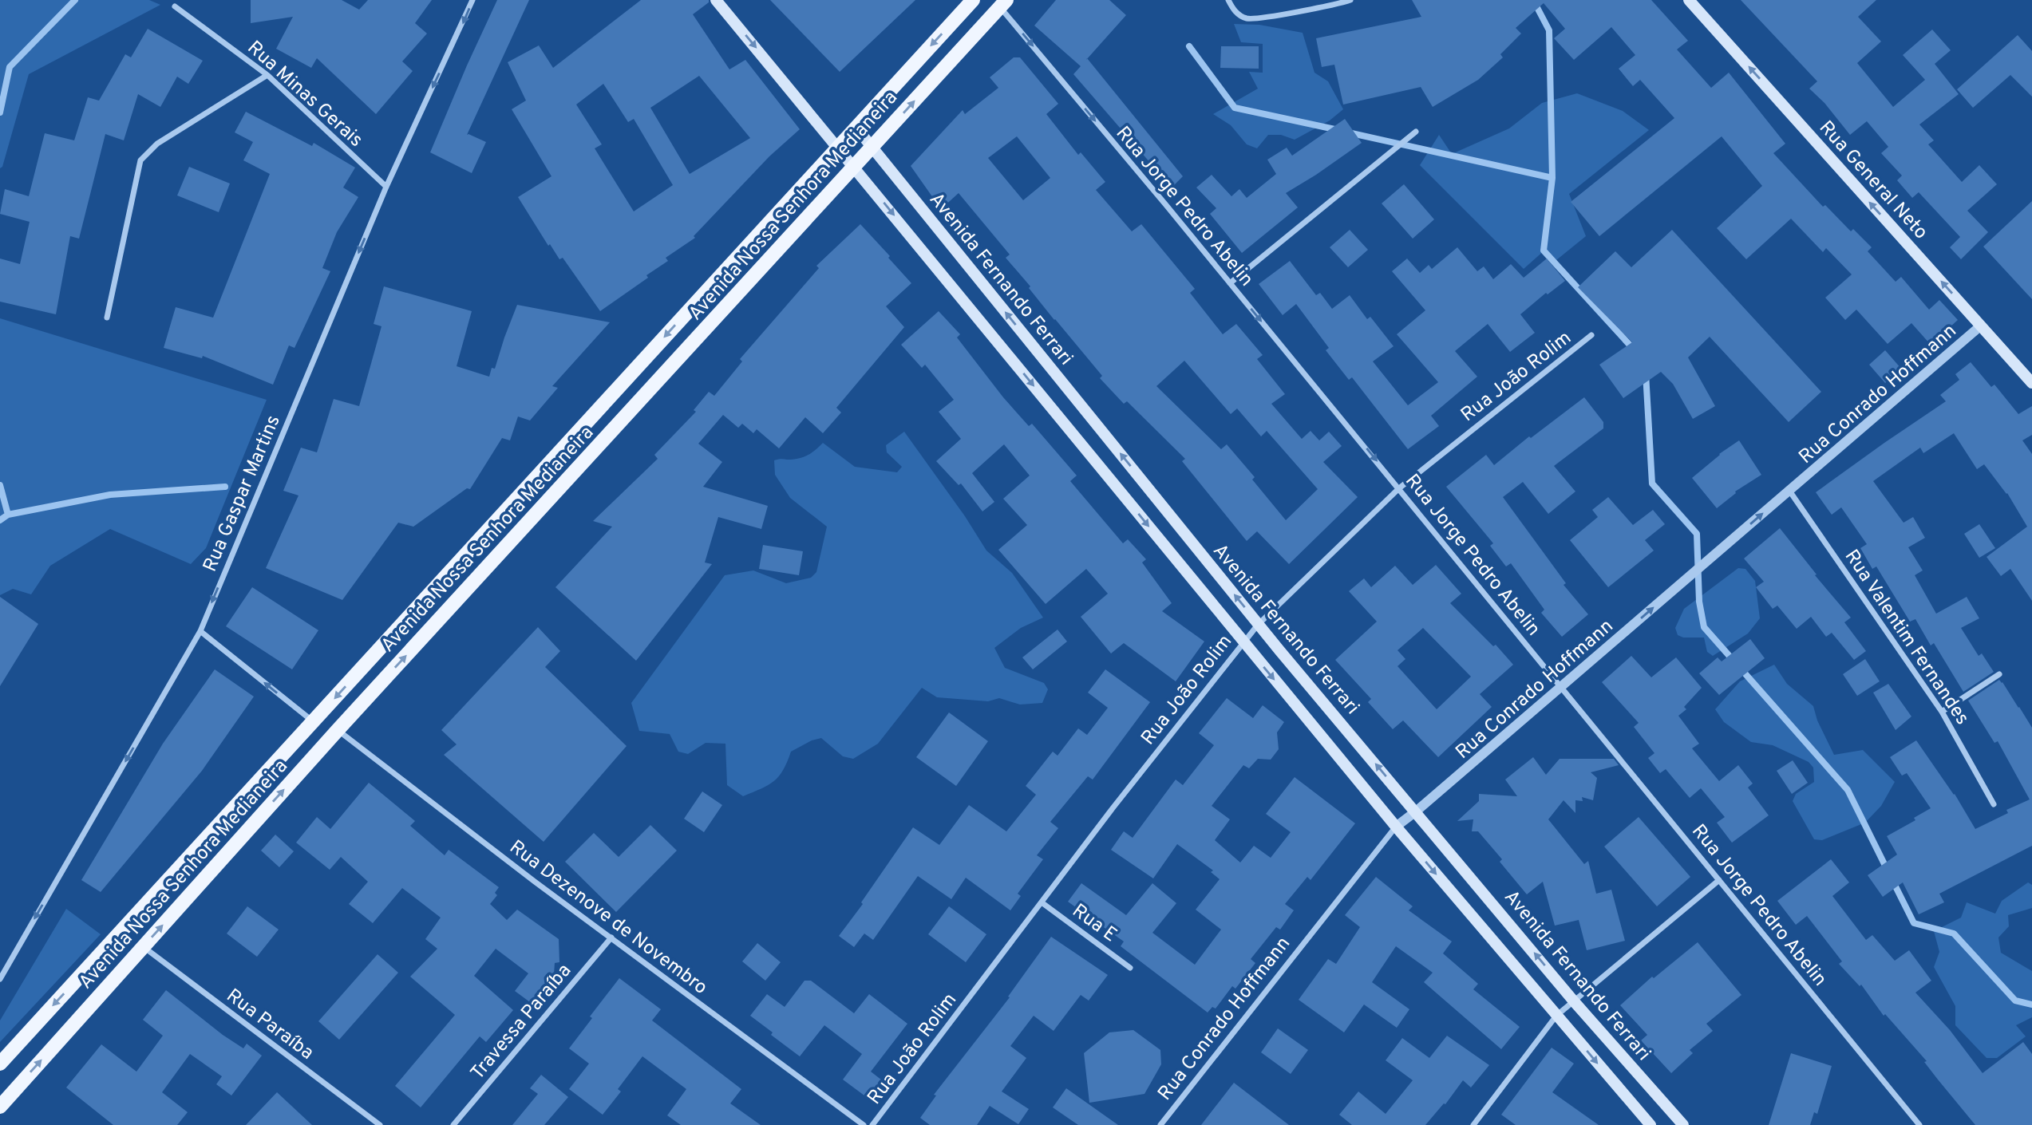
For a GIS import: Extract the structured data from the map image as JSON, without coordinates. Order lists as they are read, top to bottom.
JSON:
{
  "streets": {
    "main road": ["Rua General Neto", "Avenida Nossa Senhora Medianeira", "Avenida Fernando Ferrari"],
    "street": [
      "Rua Minas Gerais",
      "Rua Jorge Pedro Abelin",
      "Rua João Rolim",
      "Rua Conrado Hoffmann",
      "Rua Gaspar Martins",
      "Rua Valentim Fernandes",
      "Rua Dezenove de Novembro",
      "Rua E",
      "Travessa Paraíba",
      "Rua Paraíba"
    ]
  },
  "crossings": [
    ["Rua Minas Gerais", "Rua Gaspar Martins"],
    ["Rua General Neto", "Rua Conrado Hoffmann"],
    ["Avenida Nossa Senhora Medianeira", "Rua Jorge Pedro Abelin"],
    ["Avenida Nossa Senhora Medianeira", "Avenida Fernando Ferrari"],
    ["Avenida Nossa Senhora Medianeira", "Rua Dezenove de Novembro"],
    ["Avenida Nossa Senhora Medianeira", "Rua Paraíba"],
    ["Rua Jorge Pedro Abelin", "Rua João Rolim"],
    ["Rua Jorge Pedro Abelin", "Rua Conrado Hoffmann"],
    ["Avenida Fernando Ferrari", "Rua João Rolim"],
    ["Avenida Fernando Ferrari", "Rua Conrado Hoffmann"],
    ["Rua João Rolim", "Rua E"],
    ["Rua Conrado Hoffmann", "Rua Valentim Fernandes"],
    ["Rua Dezenove de Novembro", "Travessa Paraíba"]
  ],
  "one_way": ["Rua General Neto", "Rua Jorge Pedro Abelin", "Rua Gaspar Martins"]
}
